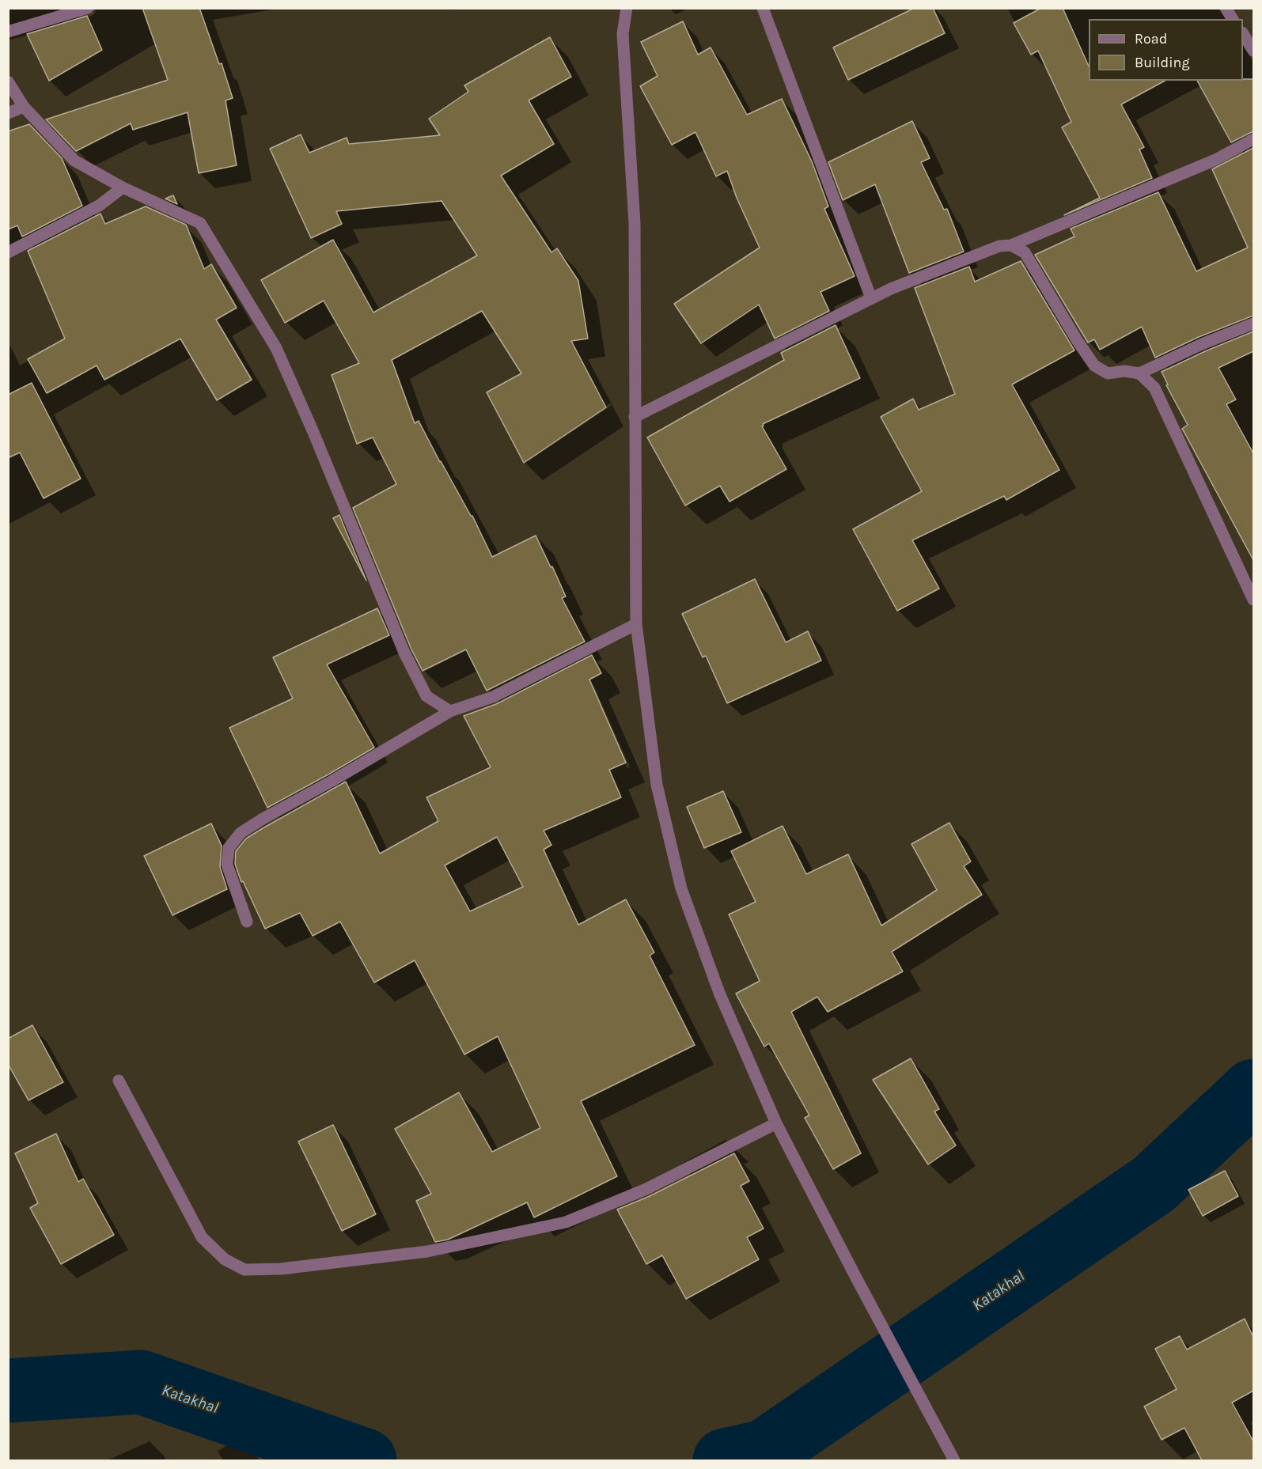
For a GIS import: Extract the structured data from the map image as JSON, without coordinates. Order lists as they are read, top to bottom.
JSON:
{
  "water": ["Katakhal"],
  "legend": ["Road", "Building"]
}
